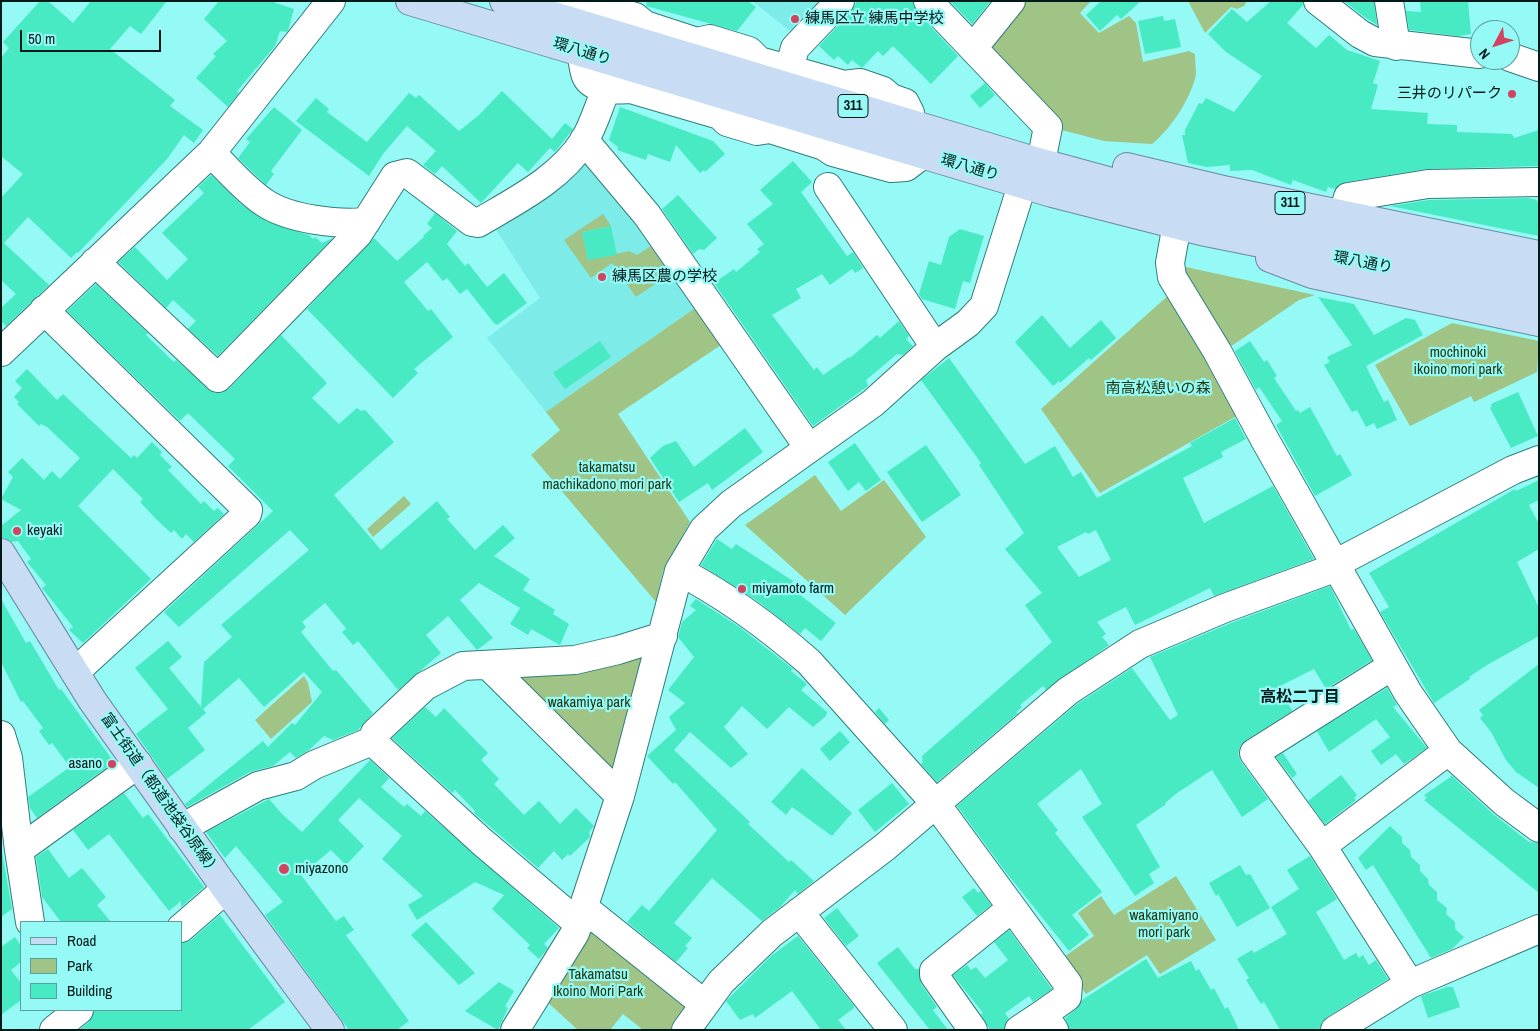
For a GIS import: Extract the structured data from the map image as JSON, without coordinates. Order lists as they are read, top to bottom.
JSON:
{
  "streets": {
    "main road": ["環八通り", "311", "富士街道（都道池袋谷原線）"]
  },
  "crossings": [
    ["環八通り", "311"]
  ],
  "districts": ["高松二丁目"],
  "parks": [
    "mochinoki ikoino mori park",
    "南高松憩いの森",
    "takamatsu machikadono mori park",
    "wakamiya park",
    "wakamiyano mori park",
    "Takamatsu Ikoino Mori Park"
  ],
  "places": [
    "練馬区立 練馬中学校",
    "三井のリパーク",
    "練馬区農の学校",
    "keyaki",
    "miyamoto farm",
    "asano",
    "miyazono"
  ],
  "legend": ["Road", "Park", "Building"],
  "scale_bar": "50 m",
  "north": "bottom left"
}
